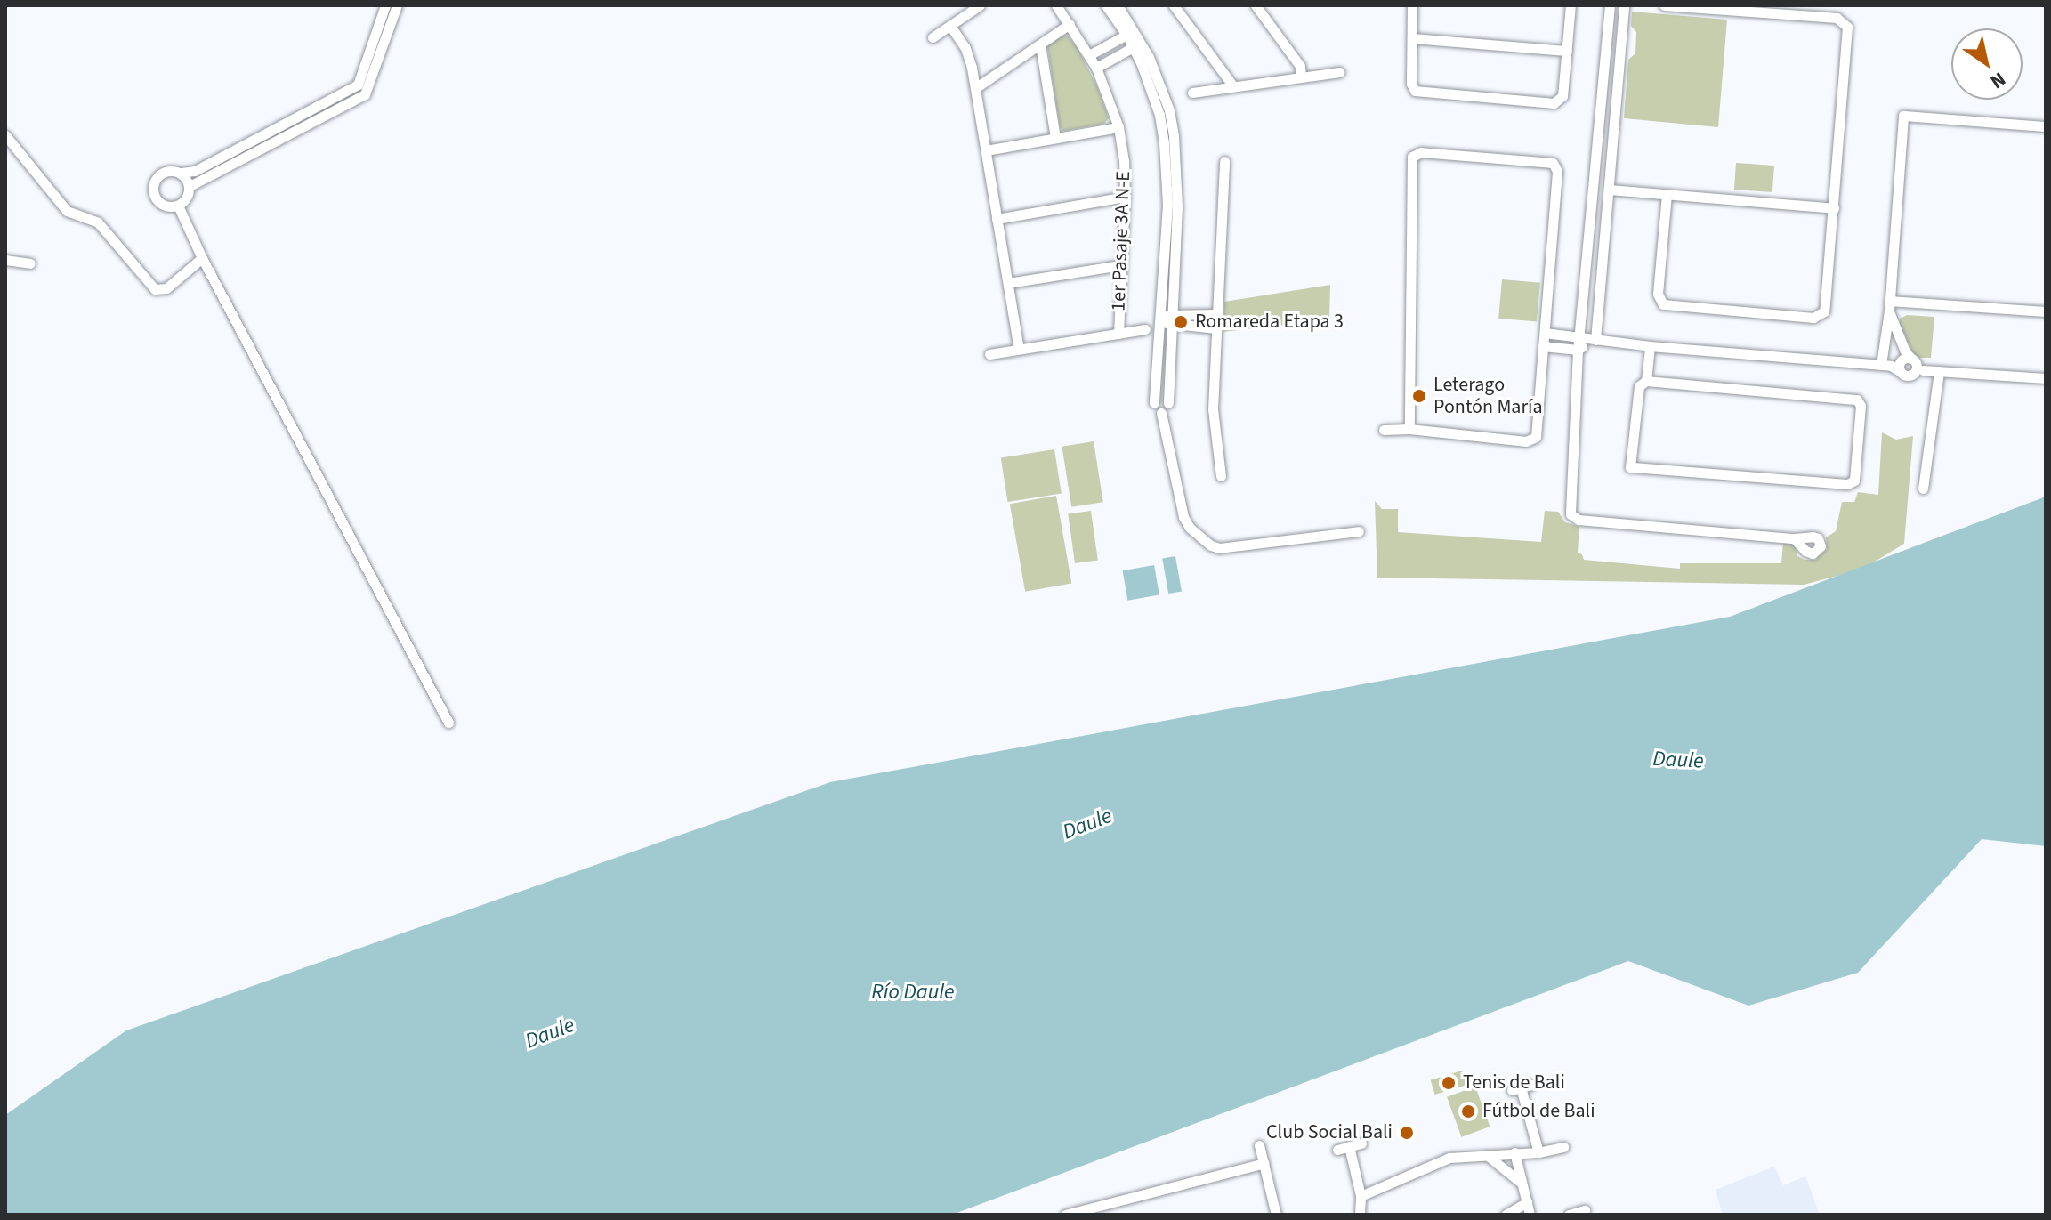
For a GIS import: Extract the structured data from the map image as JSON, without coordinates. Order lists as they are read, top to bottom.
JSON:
{
  "streets": {
    "street": ["1er Pasaje 3A N-E"]
  },
  "water": ["Daule", "Río Daule"],
  "places": [
    "Romareda Etapa 3",
    "Leterago Pontón María",
    "Tenis de Bali",
    "Fútbol de Bali",
    "Club Social Bali"
  ],
  "north": "bottom right"
}
